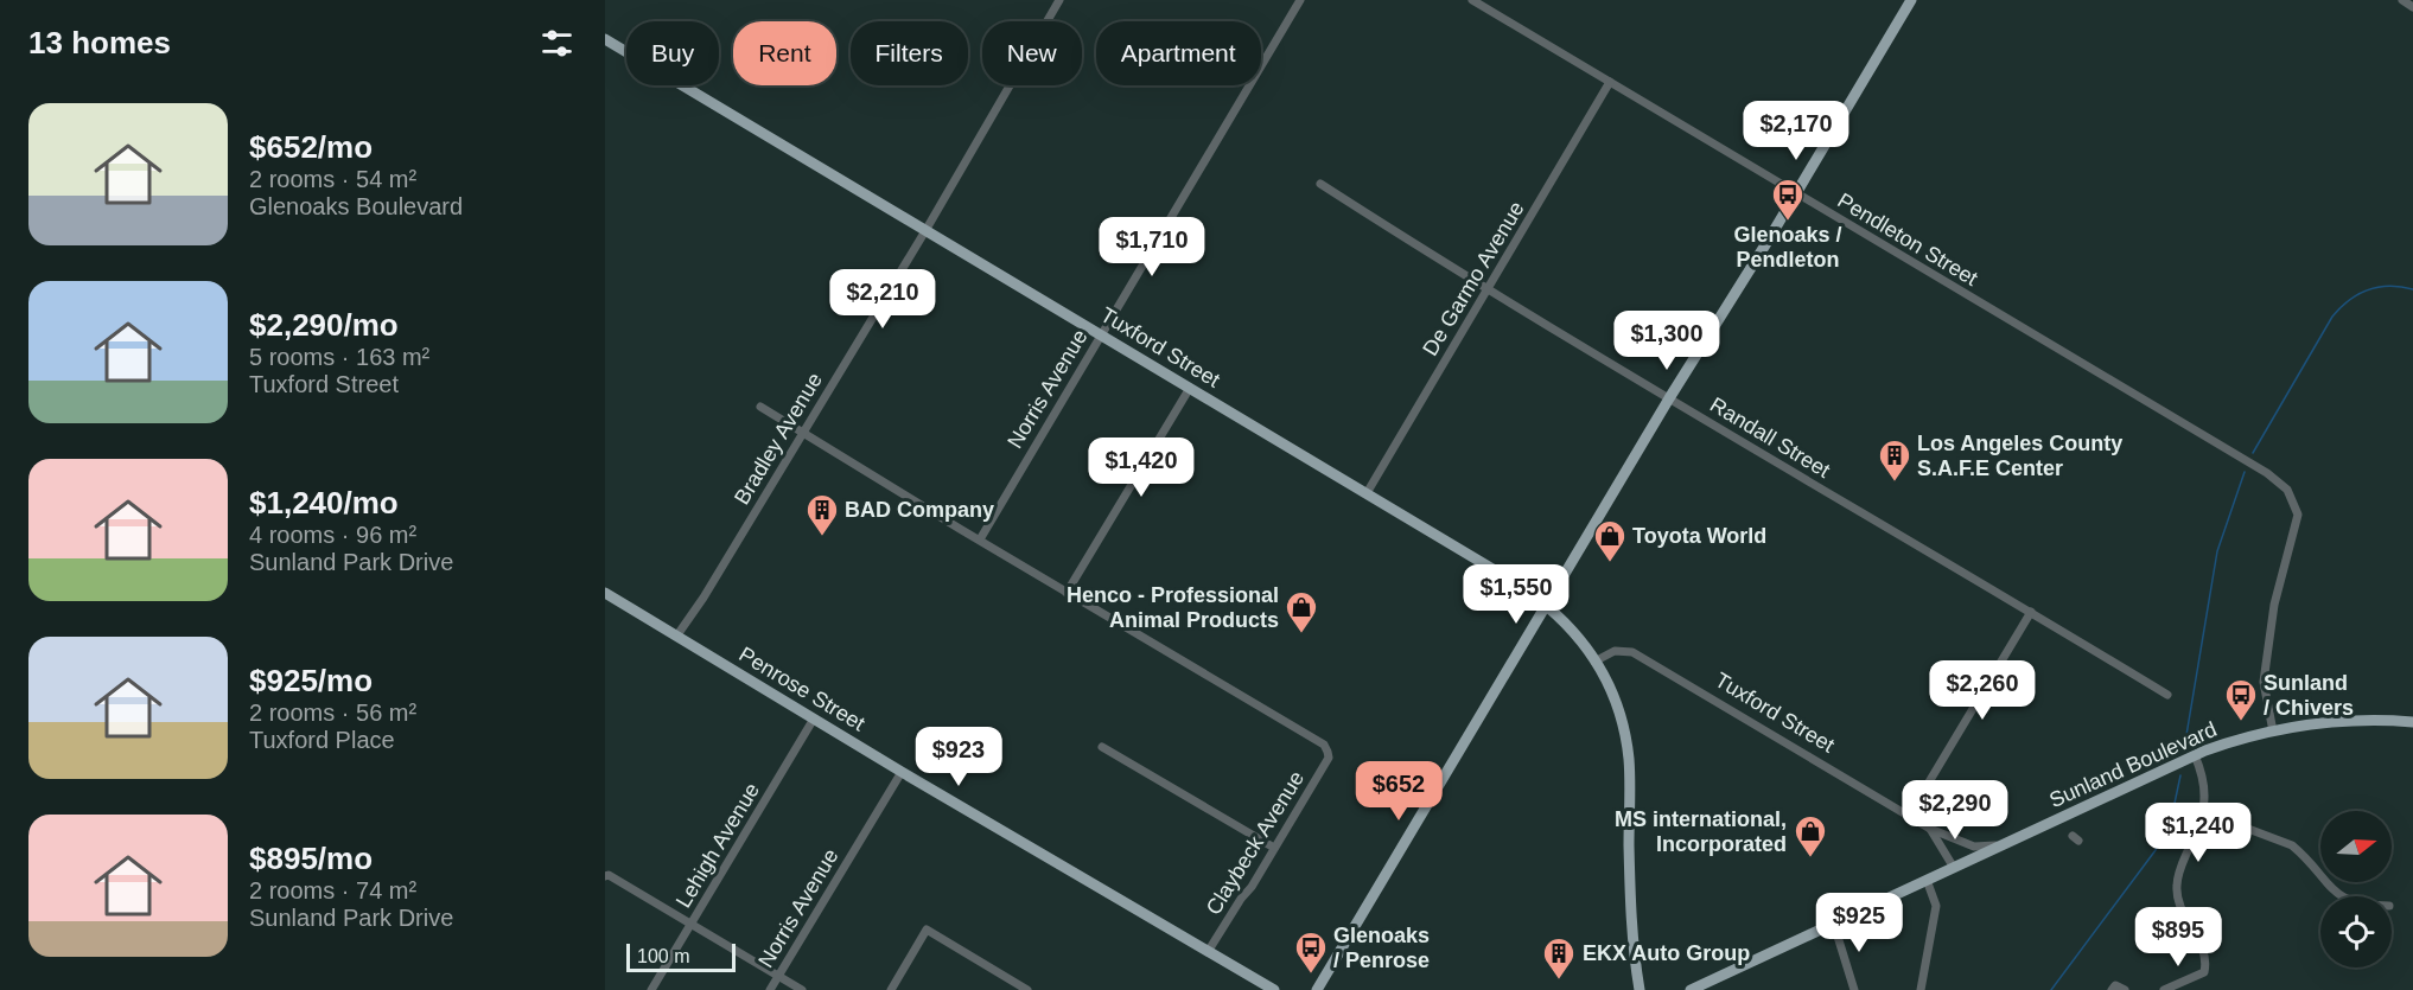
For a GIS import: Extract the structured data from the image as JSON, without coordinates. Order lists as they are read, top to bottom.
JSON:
{
  "streets": {
    "main road": ["Tuxford Street", "Penrose Street", "Sunland Boulevard"],
    "street": [
      "Pendleton Street",
      "De Garmo Avenue",
      "Norris Avenue",
      "Randall Street",
      "Bradley Avenue",
      "Claybeck Avenue",
      "Lehigh Avenue"
    ]
  },
  "crossings": [
    ["Pendleton Street", "De Garmo Avenue"],
    ["Pendleton Street", "Sunland Boulevard"],
    ["De Garmo Avenue", "Tuxford Street"],
    ["De Garmo Avenue", "Randall Street"],
    ["Tuxford Street", "Norris Avenue"],
    ["Tuxford Street", "Bradley Avenue"],
    ["Tuxford Street", "Sunland Boulevard"],
    ["Norris Avenue", "Penrose Street"],
    ["Bradley Avenue", "Penrose Street"],
    ["Penrose Street", "Claybeck Avenue"],
    ["Penrose Street", "Lehigh Avenue"]
  ],
  "places": {
    "bus stop": ["Glenoaks / Pendleton", "Sunland / Chivers", "Glenoaks / Penrose"],
    "building": ["Los Angeles County S.A.F.E Center", "BAD Company", "EKX Auto Group"],
    "shop": ["Toyota World", "Henco - Professional Animal Products", "MS international, Incorporated"]
  },
  "scale_bar": "100 m",
  "north": "right",
  "page": {
    "heading": "13 homes",
    "chip": [
      "Buy",
      "Rent",
      "Filters",
      "New",
      "Apartment"
    ],
    "list": [
      {
        "name": "$652/mo",
        "note": "2 rooms · 54 m² · Glenoaks Boulevard"
      },
      {
        "name": "$2,290/mo",
        "note": "5 rooms · 163 m² · Tuxford Street"
      },
      {
        "name": "$1,240/mo",
        "note": "4 rooms · 96 m² · Sunland Park Drive"
      },
      {
        "name": "$925/mo",
        "note": "2 rooms · 56 m² · Tuxford Place"
      },
      {
        "name": "$895/mo",
        "note": "2 rooms · 74 m² · Sunland Park Drive"
      }
    ],
    "price": [
      "$2,170",
      "$1,710",
      "$2,210",
      "$1,300",
      "$1,420",
      "$1,550",
      "$2,260",
      "$923",
      "$652",
      "$2,290",
      "$1,240",
      "$925",
      "$895"
    ],
    "scale": "100 m"
  }
}
